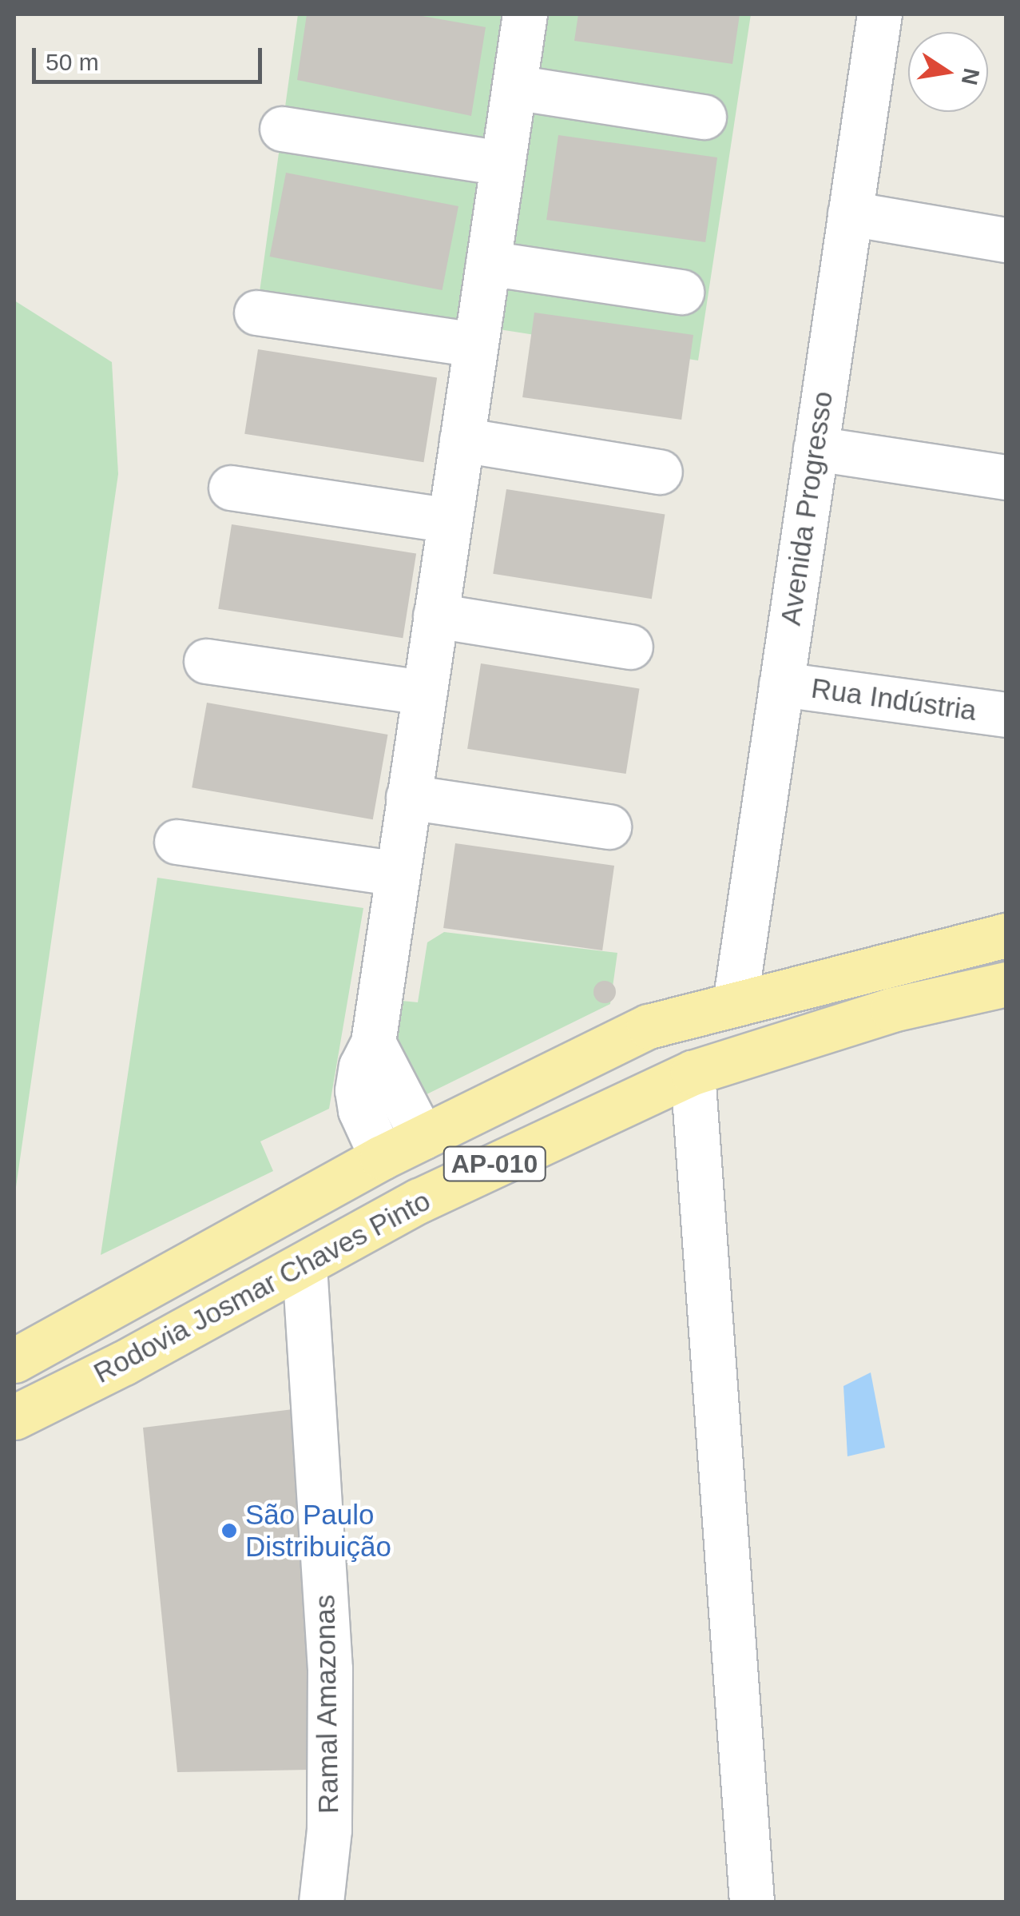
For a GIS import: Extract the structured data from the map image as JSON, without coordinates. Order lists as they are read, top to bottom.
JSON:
{
  "streets": {
    "main road": ["AP-010", "Rodovia Josmar Chaves Pinto"],
    "street": ["Avenida Progresso", "Rua Indústria", "Ramal Amazonas"]
  },
  "crossings": [
    ["Avenida Progresso", "Rua Indústria"],
    ["Avenida Progresso", "Rodovia Josmar Chaves Pinto"],
    ["Rodovia Josmar Chaves Pinto", "Ramal Amazonas"]
  ],
  "places": ["São Paulo Distribuição"],
  "scale_bar": "50 m",
  "north": "right"
}
